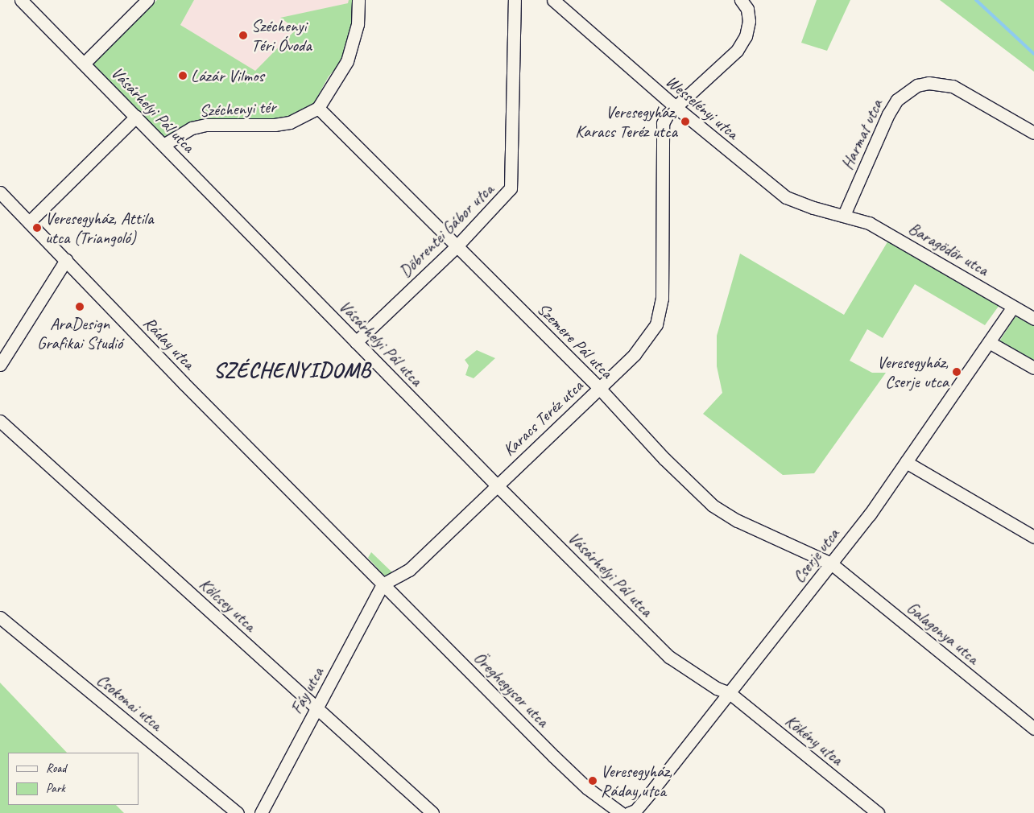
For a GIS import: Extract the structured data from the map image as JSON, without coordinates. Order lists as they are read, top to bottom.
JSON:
{
  "streets": {
    "street": [
      "Wesselényi utca",
      "Széchenyi tér",
      "Vásárhelyi Pál utca",
      "Harmat utca",
      "Döbrentei Gábor utca",
      "Baragödör utca",
      "Szemere Pál utca",
      "Ráday utca",
      "Karacs Teréz utca",
      "Cserje utca",
      "Kölcsey utca",
      "Galagonya utca",
      "Öreghegysor utca",
      "Fáy utca",
      "Csokonai utca",
      "Kökény utca"
    ]
  },
  "crossings": [
    ["Wesselényi utca", "Harmat utca"],
    ["Wesselényi utca", "Baragödör utca"],
    ["Wesselényi utca", "Karacs Teréz utca"],
    ["Széchenyi tér", "Vásárhelyi Pál utca"],
    ["Széchenyi tér", "Szemere Pál utca"],
    ["Vásárhelyi Pál utca", "Döbrentei Gábor utca"],
    ["Vásárhelyi Pál utca", "Karacs Teréz utca"],
    ["Vásárhelyi Pál utca", "Cserje utca"],
    ["Vásárhelyi Pál utca", "Kökény utca"],
    ["Harmat utca", "Baragödör utca"],
    ["Döbrentei Gábor utca", "Szemere Pál utca"],
    ["Baragödör utca", "Cserje utca"],
    ["Szemere Pál utca", "Karacs Teréz utca"],
    ["Szemere Pál utca", "Cserje utca"],
    ["Szemere Pál utca", "Galagonya utca"],
    ["Ráday utca", "Karacs Teréz utca"],
    ["Ráday utca", "Öreghegysor utca"],
    ["Ráday utca", "Fáy utca"],
    ["Karacs Teréz utca", "Öreghegysor utca"],
    ["Karacs Teréz utca", "Fáy utca"],
    ["Cserje utca", "Galagonya utca"],
    ["Cserje utca", "Kökény utca"],
    ["Kölcsey utca", "Fáy utca"],
    ["Öreghegysor utca", "Fáy utca"]
  ],
  "districts": ["SZÉCHENYIDOMB"],
  "places": [
    "Széchenyi Téri Óvoda",
    "Lázár Vilmos",
    "Veresegyház, Karacs Teréz utca",
    "Veresegyház, Attila utca (Triangoló)",
    "AraDesign Grafikai Studió",
    "Veresegyház, Cserje utca",
    "Veresegyház, Ráday utca"
  ],
  "legend": ["Road", "Park"]
}
